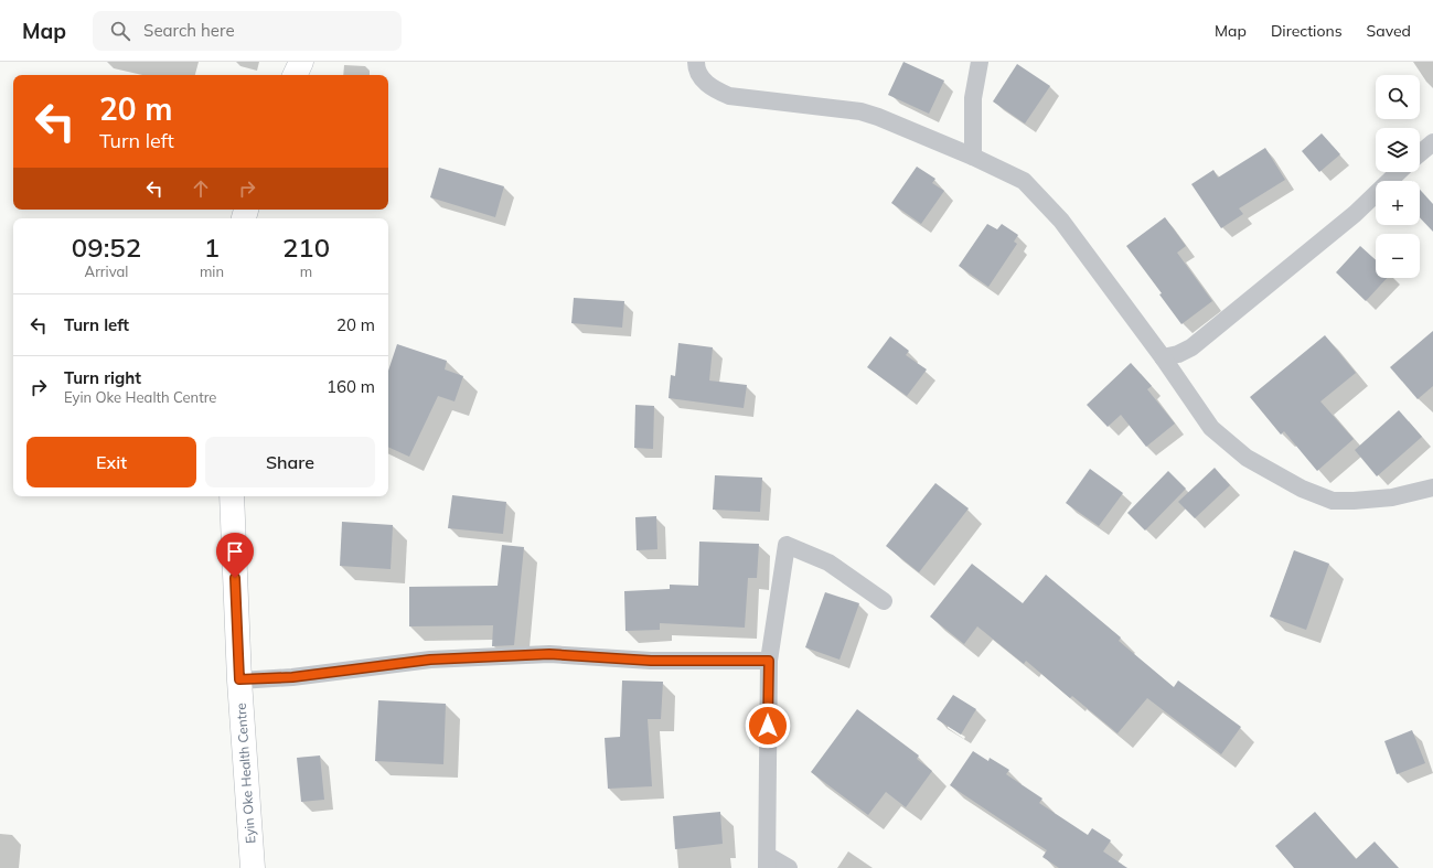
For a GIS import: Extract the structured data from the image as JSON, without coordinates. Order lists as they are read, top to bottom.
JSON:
{
  "streets": {
    "main road": ["Eyin Oke Health Centre"]
  },
  "page": {
    "header": "Map",
    "search": "Search here",
    "nav": ["Map", "Directions", "Saved"],
    "map_buttons": ["+", "−"],
    "turn": ["20 m", "Turn left"],
    "eta": [
      "09:52",
      "Arrival",
      "1",
      "min",
      "210",
      "m"
    ],
    "list": [
      {
        "name": "Turn left",
        "value": "20 m"
      },
      {
        "name": "Turn right",
        "note": "Eyin Oke Health Centre",
        "value": "160 m"
      }
    ],
    "buttons": ["Exit", "Share"]
  }
}
